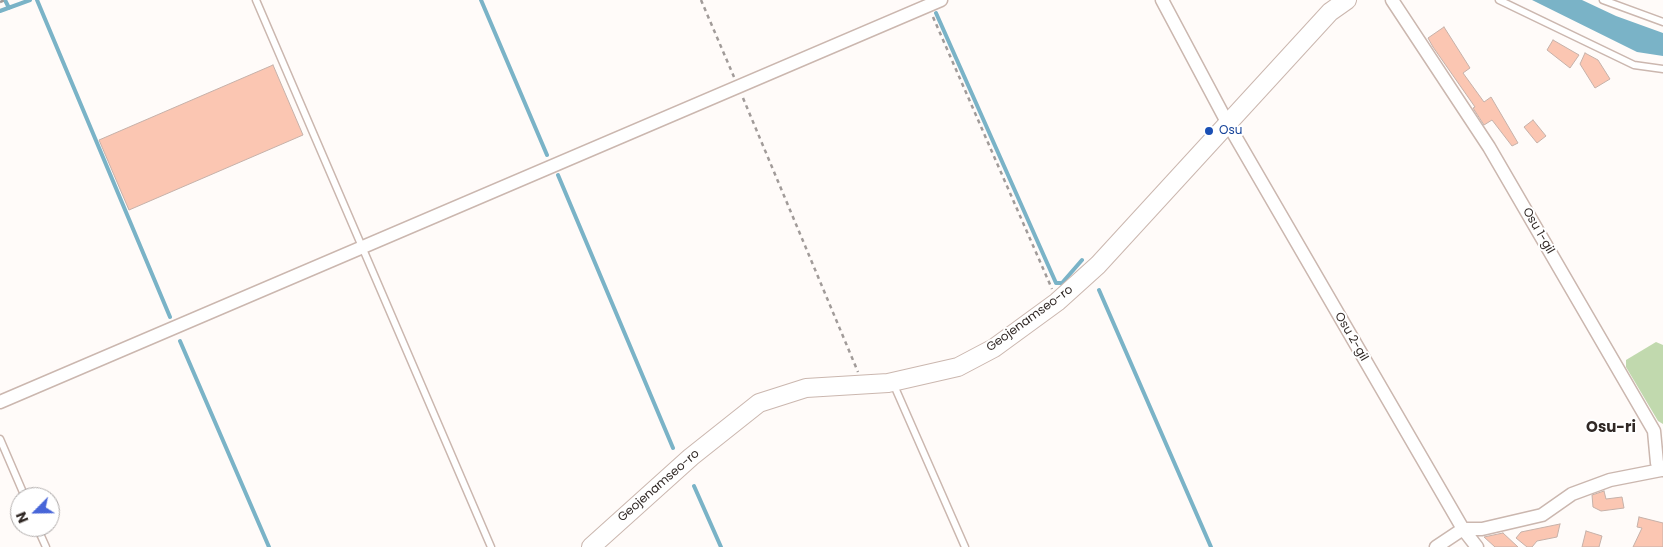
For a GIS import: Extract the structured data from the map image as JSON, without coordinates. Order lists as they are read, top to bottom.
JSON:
{
  "streets": {
    "main road": ["Geojenamseo-ro"],
    "street": ["Osu 1-gil", "Osu 2-gil"]
  },
  "crossings": [
    ["Geojenamseo-ro", "Osu 2-gil"]
  ],
  "districts": ["Osu-ri"],
  "places": ["Osu"],
  "north": "bottom left"
}
